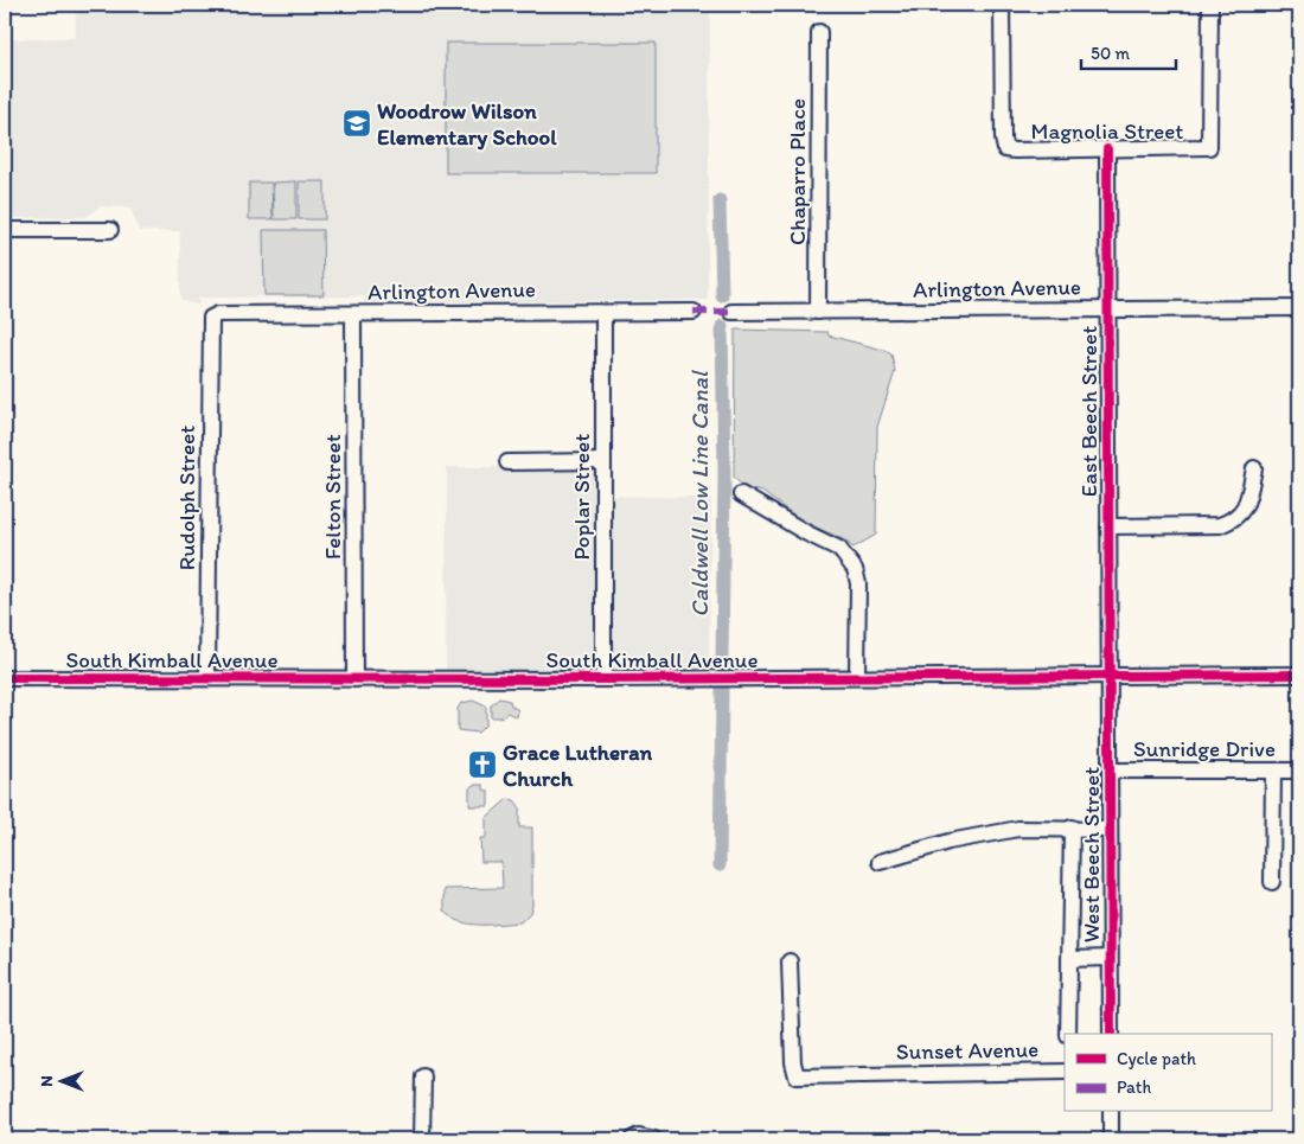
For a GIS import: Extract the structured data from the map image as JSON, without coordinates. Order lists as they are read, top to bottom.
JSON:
{
  "streets": {
    "street": [
      "Magnolia Street",
      "Chaparro Place",
      "Arlington Avenue",
      "East Beech Street",
      "Felton Street",
      "Poplar Street",
      "Rudolph Street",
      "South Kimball Avenue",
      "Sunridge Drive",
      "West Beech Street",
      "Sunset Avenue"
    ]
  },
  "crossings": [
    ["Magnolia Street", "East Beech Street"],
    ["Chaparro Place", "Arlington Avenue"],
    ["Arlington Avenue", "East Beech Street"],
    ["Arlington Avenue", "Felton Street"],
    ["Arlington Avenue", "Poplar Street"],
    ["Arlington Avenue", "Rudolph Street"],
    ["East Beech Street", "South Kimball Avenue"],
    ["East Beech Street", "West Beech Street"],
    ["Felton Street", "South Kimball Avenue"],
    ["Poplar Street", "South Kimball Avenue"],
    ["Rudolph Street", "South Kimball Avenue"],
    ["South Kimball Avenue", "West Beech Street"],
    ["Sunridge Drive", "West Beech Street"]
  ],
  "water": ["Caldwell Low Line Canal"],
  "places": {
    "school or university": ["Woodrow Wilson Elementary School"],
    "church": ["Grace Lutheran Church"]
  },
  "legend": ["Cycle path", "Path"],
  "scale_bar": "50 m",
  "north": "left"
}
